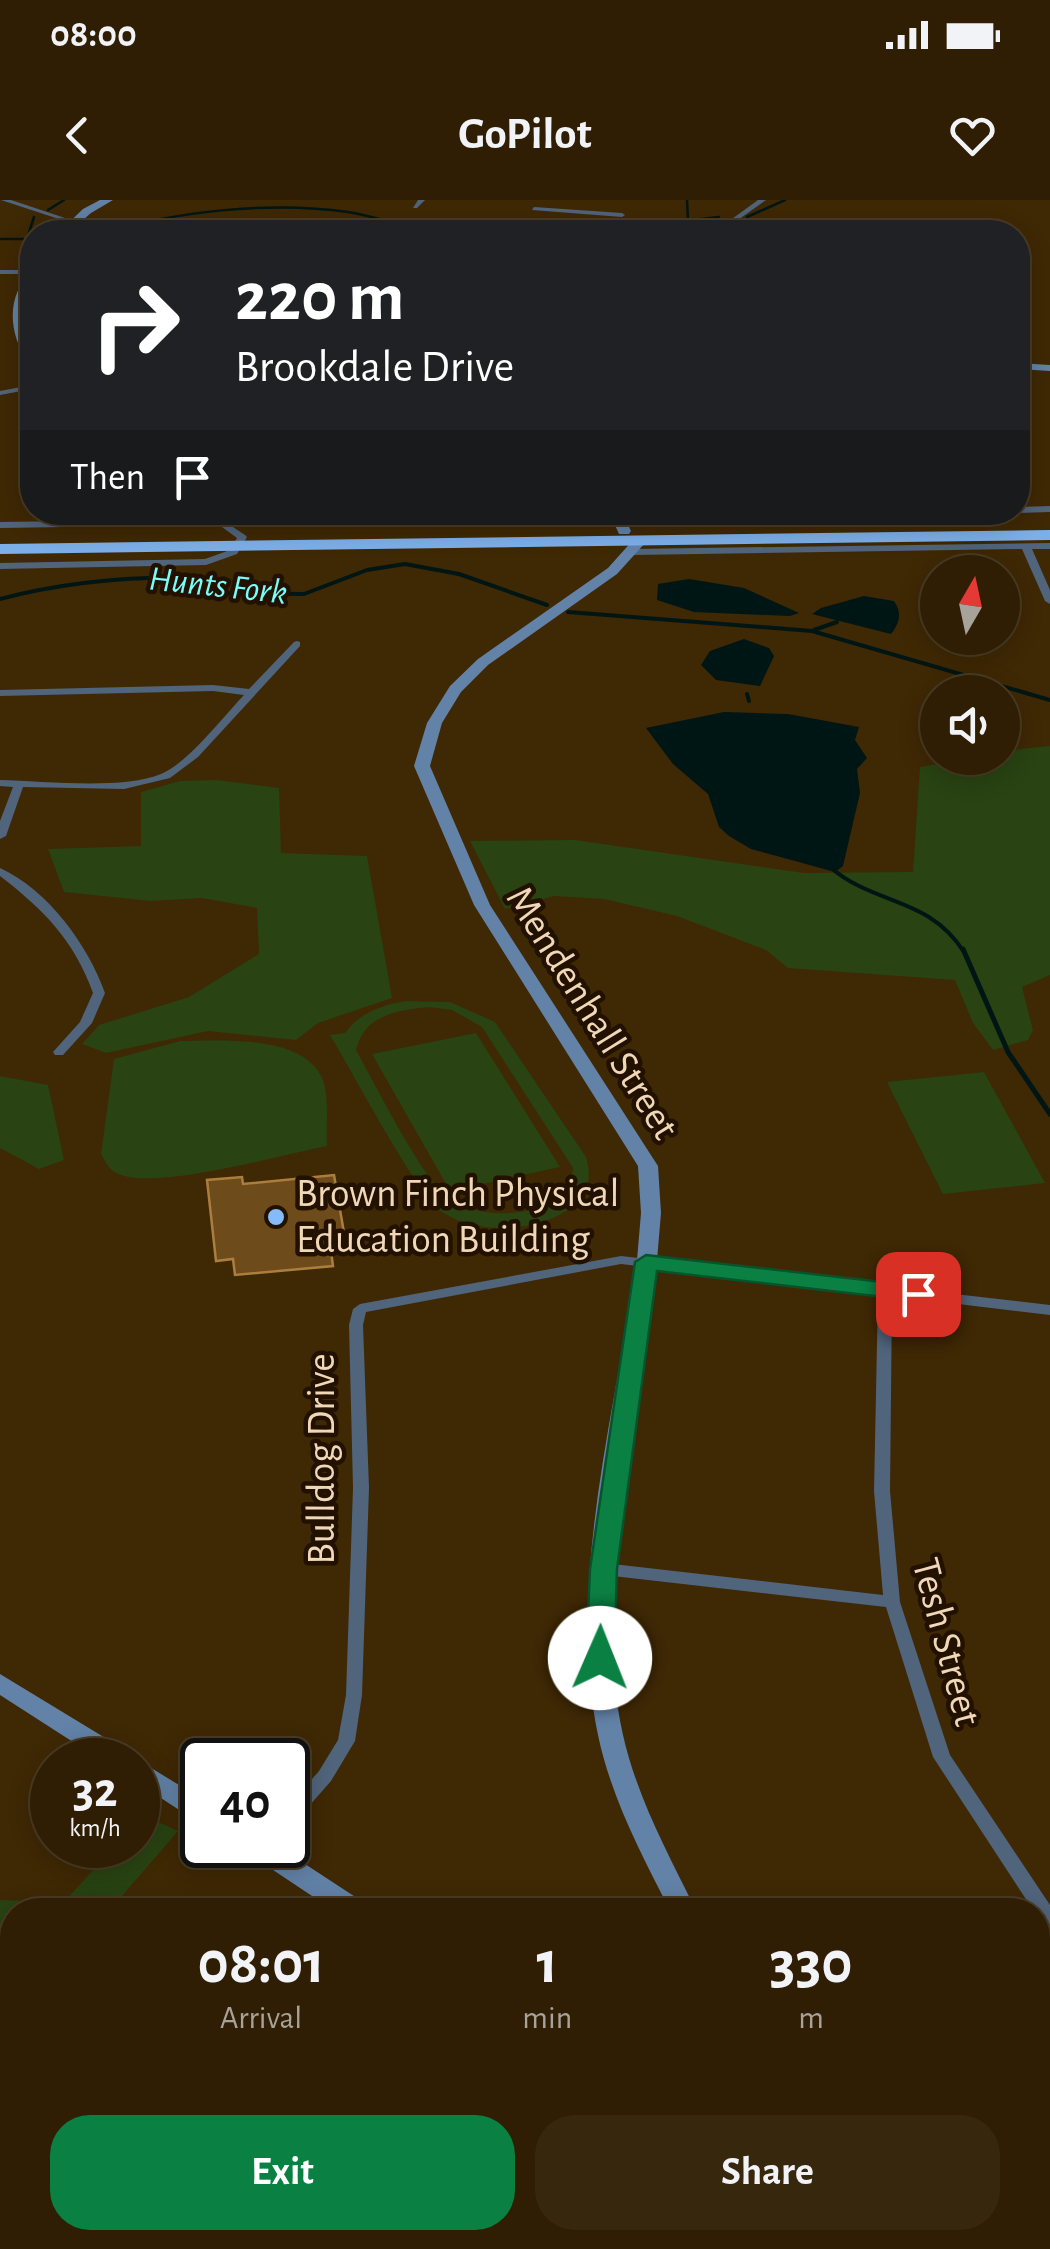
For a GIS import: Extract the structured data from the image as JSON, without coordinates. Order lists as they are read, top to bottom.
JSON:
{
  "streets": {
    "street": ["Mendenhall Street", "Bulldog Drive", "Tesh Street"]
  },
  "crossings": [
    ["Mendenhall Street", "Bulldog Drive"]
  ],
  "water": ["Hunts Fork"],
  "places": ["Brown Finch Physical Education Building"],
  "north": "top",
  "page": {
    "status": "08:00",
    "header": "GoPilot",
    "turn": ["220 m", "Brookdale Drive"],
    "then": "Then",
    "speed": "32 km/h",
    "limit": "40",
    "eta": [
      "08:01",
      "Arrival",
      "1",
      "min",
      "330",
      "m"
    ],
    "buttons": ["Exit", "Share"]
  }
}
